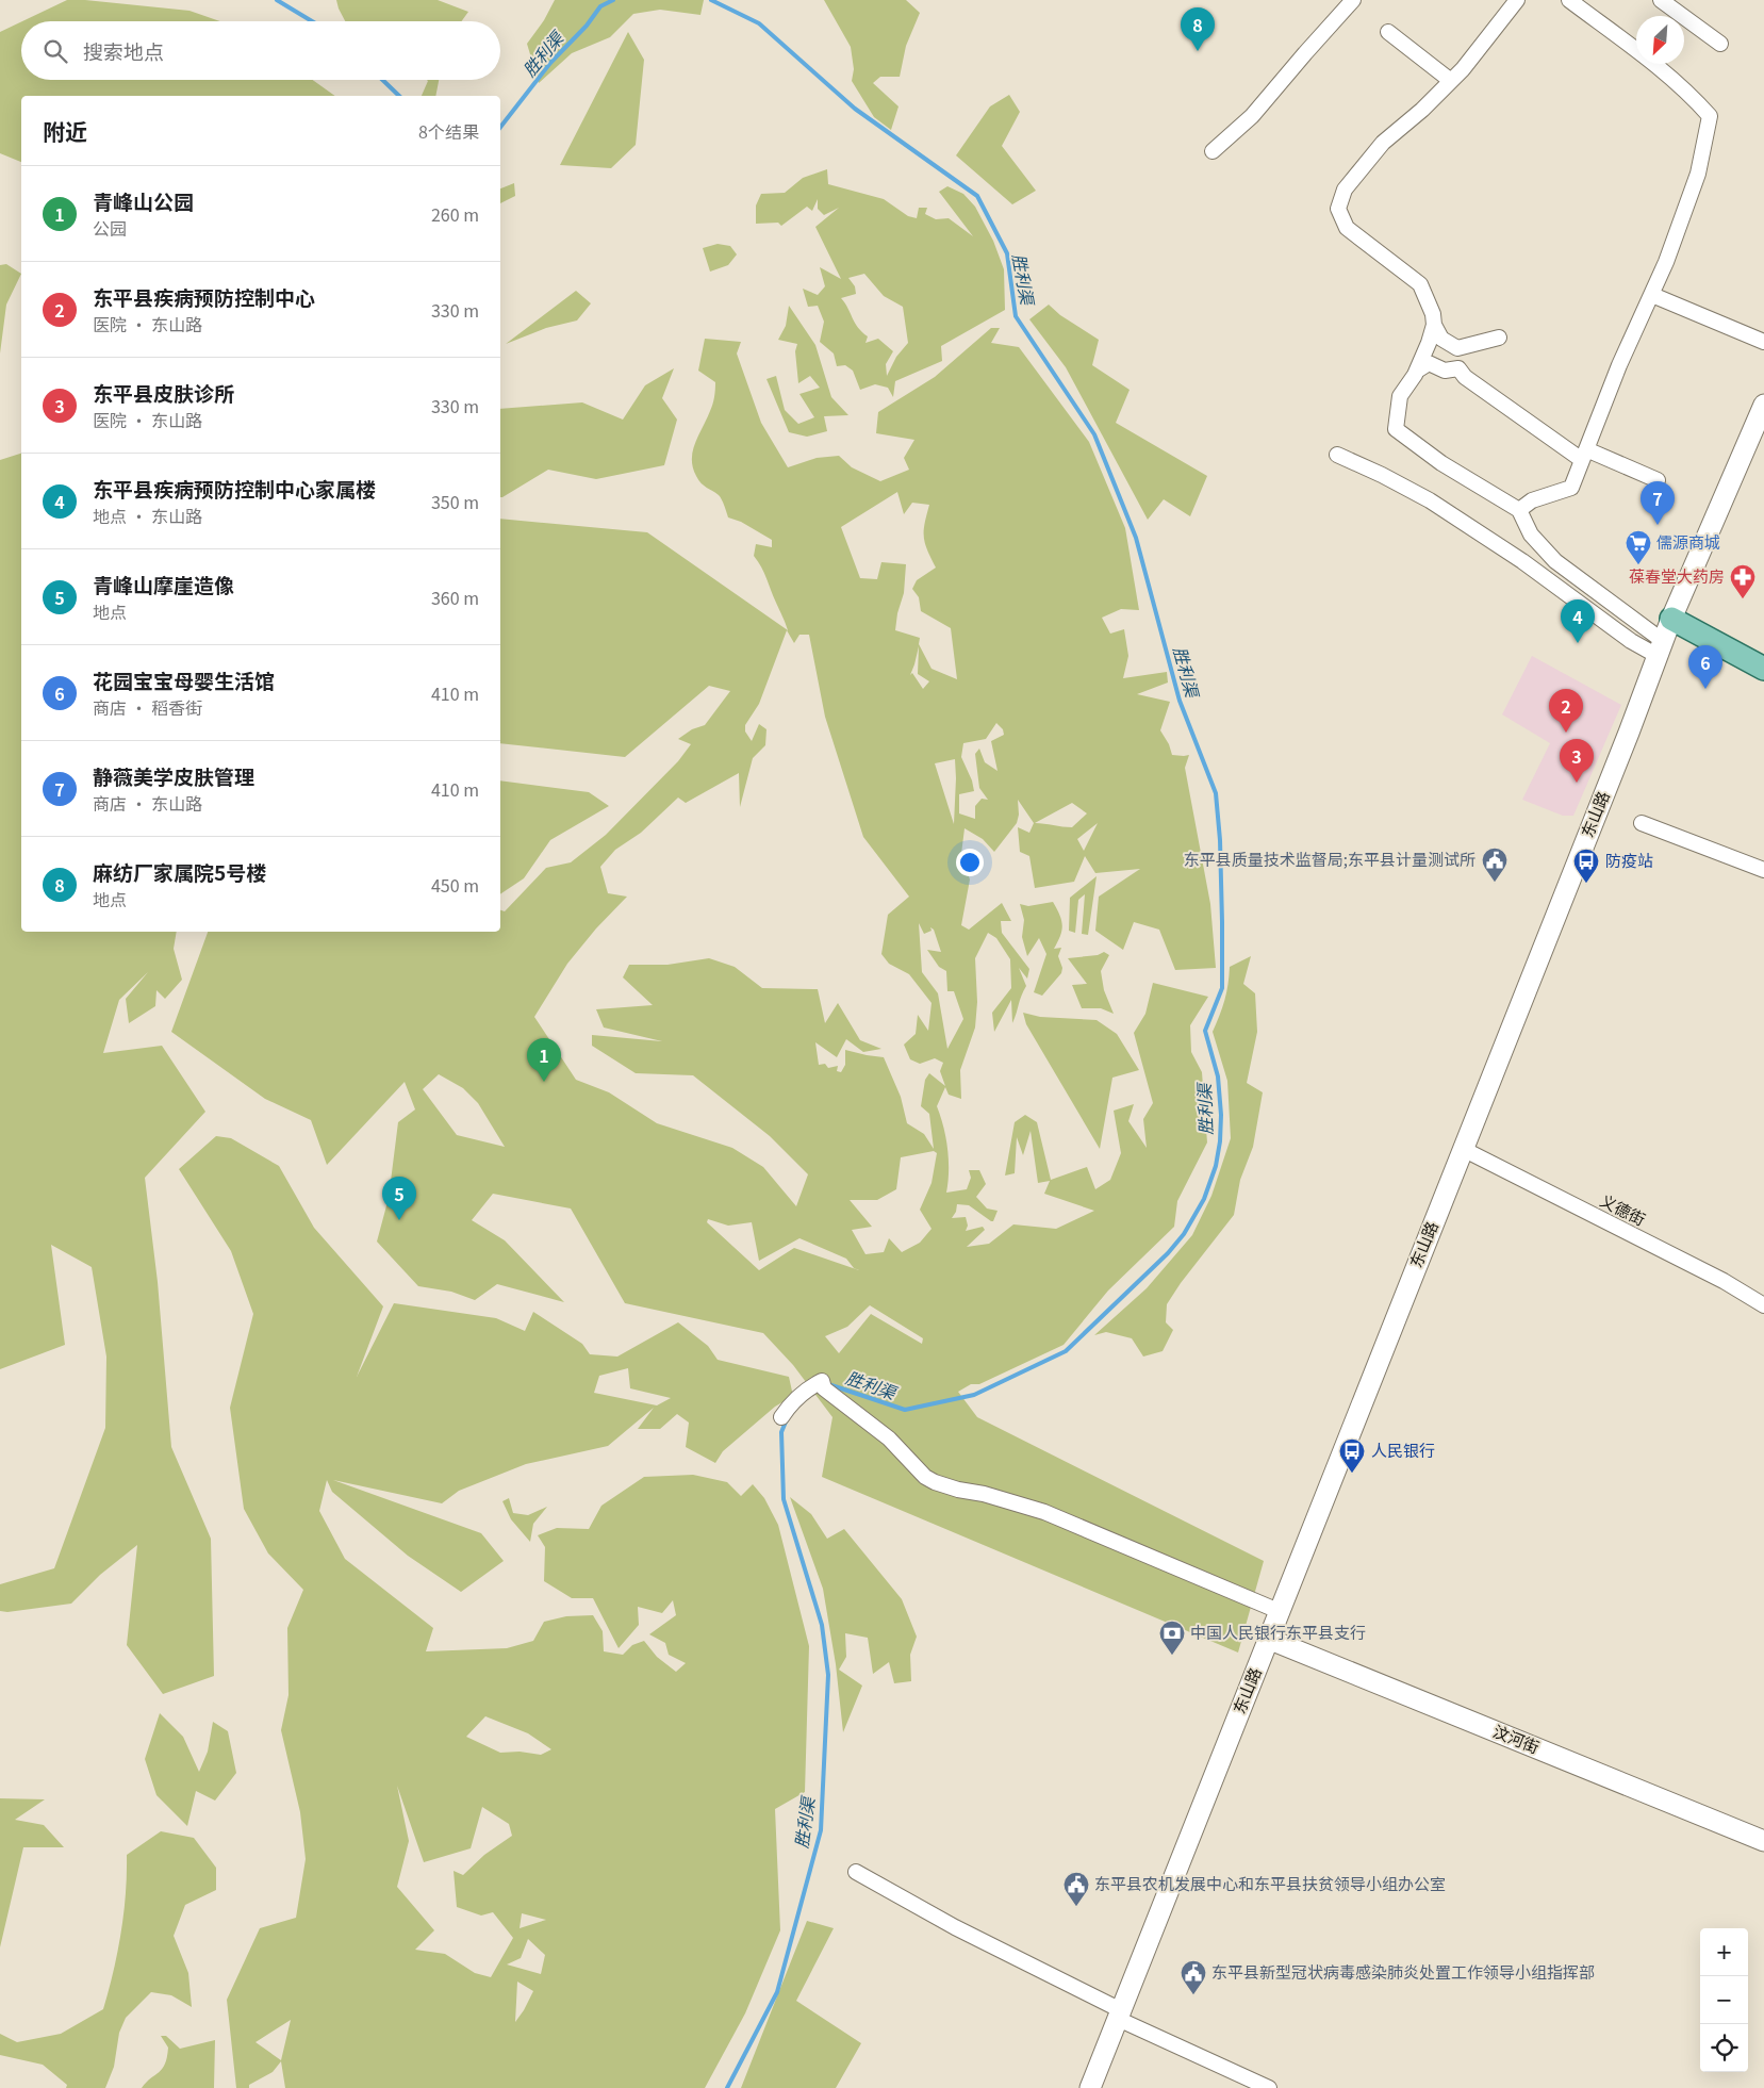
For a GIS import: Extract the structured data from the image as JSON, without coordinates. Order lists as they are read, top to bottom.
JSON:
{
  "streets": {
    "street": ["东山路", "义德街", "汶河街"]
  },
  "crossings": [
    ["东山路", "义德街"],
    ["东山路", "汶河街"]
  ],
  "water": ["胜利渠"],
  "places": {
    "supermarket": ["儒源商城"],
    "pharmacy": ["葆春堂大药房"],
    "public building": ["东平县质量技术监督局;东平县计量测试所", "东平县农机发展中心和东平县扶贫领导小组办公室", "东平县新型冠状病毒感染肺炎处置工作领导小组指挥部"],
    "bus stop": ["防疫站", "人民银行"],
    "bank": ["中国人民银行东平县支行"]
  },
  "north": "bottom left",
  "page": {
    "pins": [
      "8",
      "7",
      "4",
      "6",
      "2",
      "3",
      "1",
      "5"
    ],
    "search": "搜索地点",
    "heading": ["附近", "8个结果"],
    "list": [
      {
        "mark": "1",
        "name": "青峰山公园",
        "note": "公园",
        "value": "260 m"
      },
      {
        "mark": "2",
        "name": "东平县疾病预防控制中心",
        "note": "医院 · 东山路",
        "value": "330 m"
      },
      {
        "mark": "3",
        "name": "东平县皮肤诊所",
        "note": "医院 · 东山路",
        "value": "330 m"
      },
      {
        "mark": "4",
        "name": "东平县疾病预防控制中心家属楼",
        "note": "地点 · 东山路",
        "value": "350 m"
      },
      {
        "mark": "5",
        "name": "青峰山摩崖造像",
        "note": "地点",
        "value": "360 m"
      },
      {
        "mark": "6",
        "name": "花园宝宝母婴生活馆",
        "note": "商店 · 稻香街",
        "value": "410 m"
      },
      {
        "mark": "7",
        "name": "静薇美学皮肤管理",
        "note": "商店 · 东山路",
        "value": "410 m"
      },
      {
        "mark": "8",
        "name": "麻纺厂家属院5号楼",
        "note": "地点",
        "value": "450 m"
      }
    ],
    "map_buttons": ["+", "−"]
  }
}
